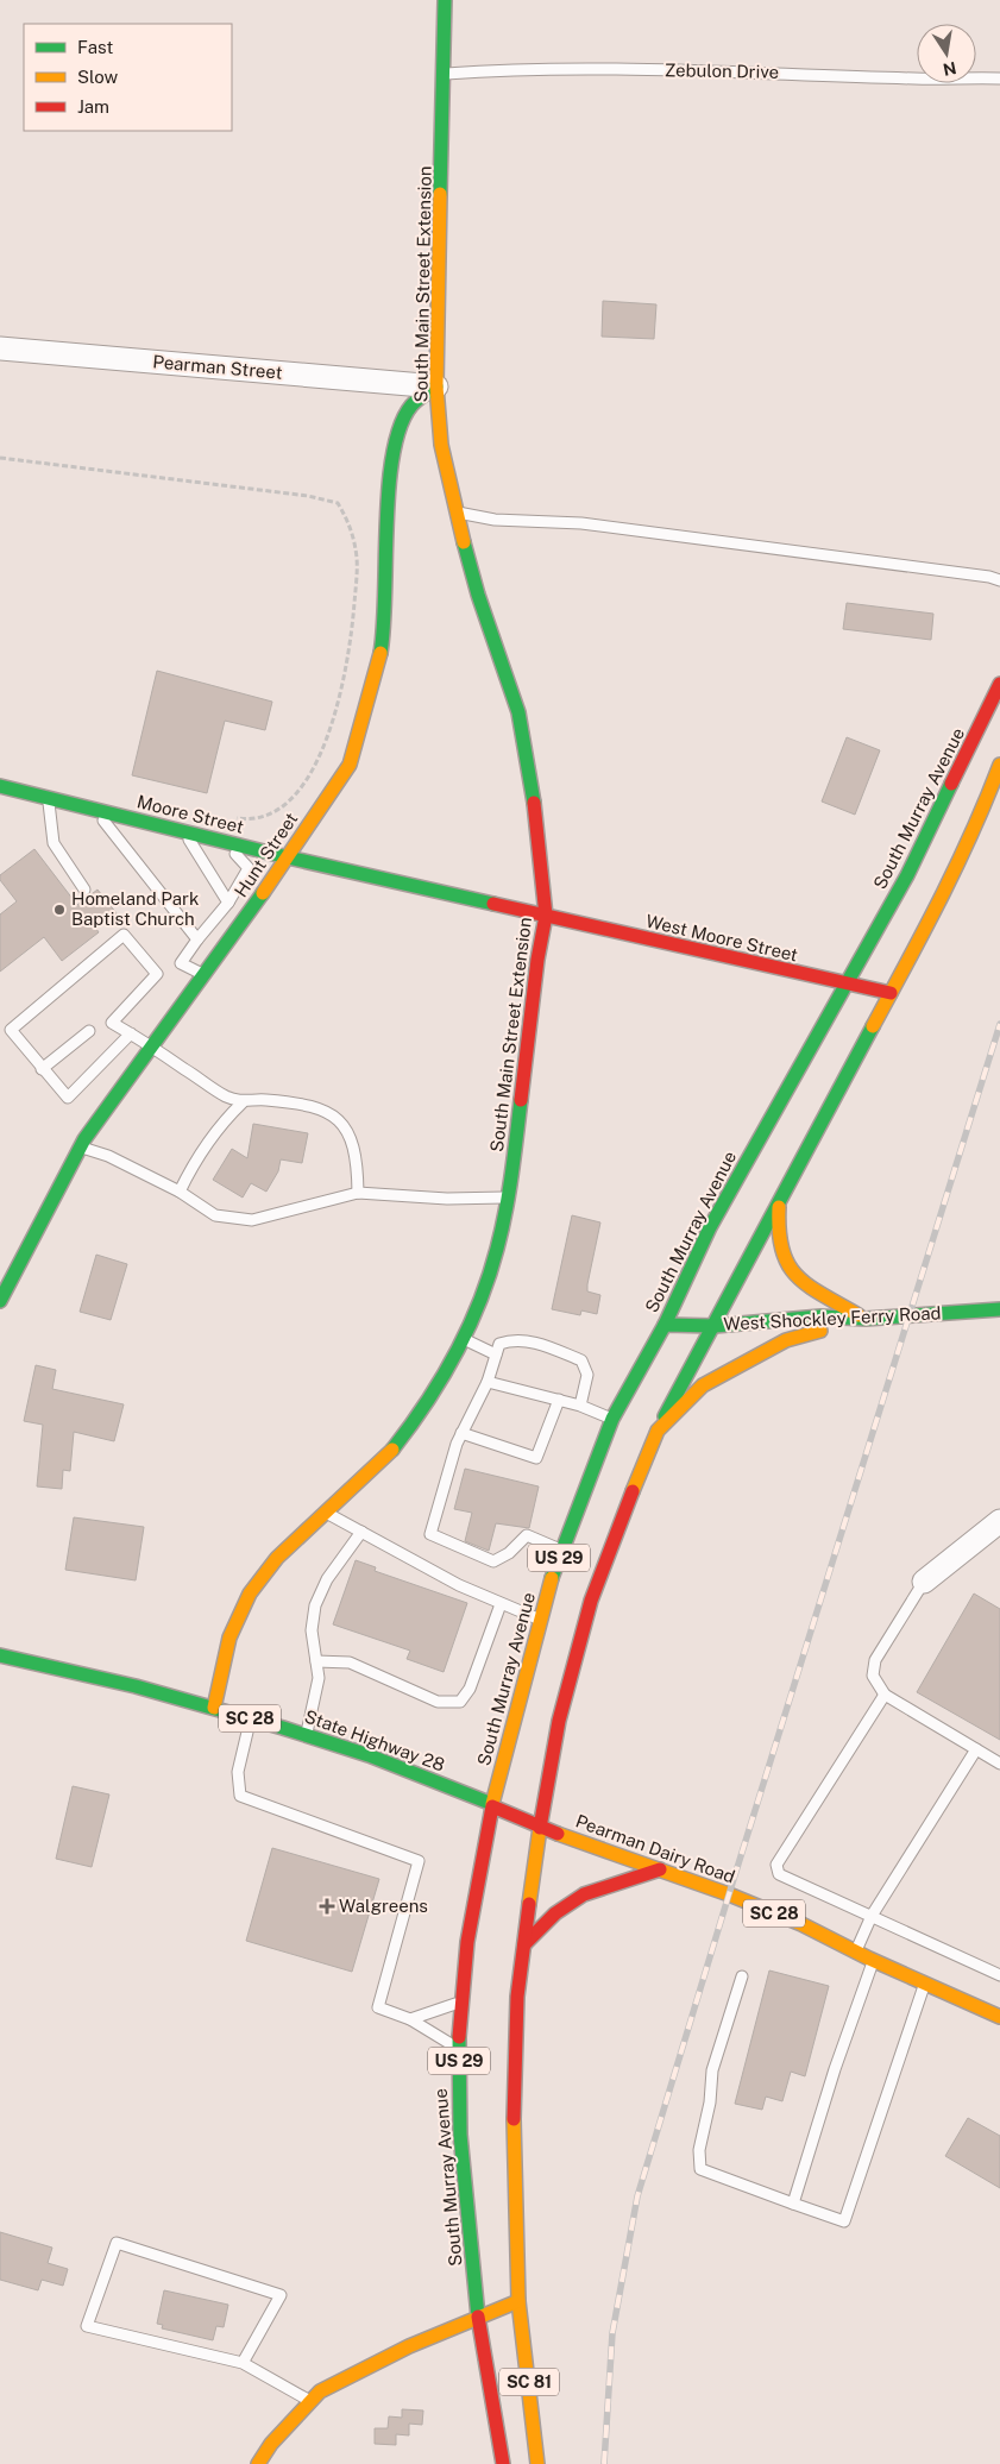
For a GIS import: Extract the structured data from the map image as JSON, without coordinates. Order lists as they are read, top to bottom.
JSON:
{
  "streets": {
    "main road": [
      "South Main Street Extension",
      "South Murray Avenue",
      "Moore Street",
      "Hunt Street",
      "West Moore Street",
      "West Shockley Ferry Road",
      "US 29",
      "SC 28",
      "State Highway 28",
      "Pearman Dairy Road",
      "SC 81"
    ],
    "street": ["Pearman Street"],
    "lane": ["Zebulon Drive"]
  },
  "crossings": [
    ["Zebulon Drive", "South Main Street Extension"],
    ["South Main Street Extension", "Pearman Street"],
    ["South Main Street Extension", "Moore Street"],
    ["South Main Street Extension", "Hunt Street"],
    ["South Main Street Extension", "West Moore Street"],
    ["South Main Street Extension", "State Highway 28"],
    ["Pearman Street", "Hunt Street"],
    ["South Murray Avenue", "West Moore Street"],
    ["South Murray Avenue", "West Shockley Ferry Road"],
    ["South Murray Avenue", "State Highway 28"],
    ["South Murray Avenue", "Pearman Dairy Road"],
    ["Moore Street", "Hunt Street"],
    ["Moore Street", "West Moore Street"],
    ["West Shockley Ferry Road", "US 29"],
    ["US 29", "Pearman Dairy Road"],
    ["US 29", "SC 81"],
    ["State Highway 28", "Pearman Dairy Road"]
  ],
  "places": {
    "other": ["Homeland Park Baptist Church"],
    "health": ["Walgreens"]
  },
  "legend": ["Fast", "Slow", "Jam"],
  "north": "bottom"
}
